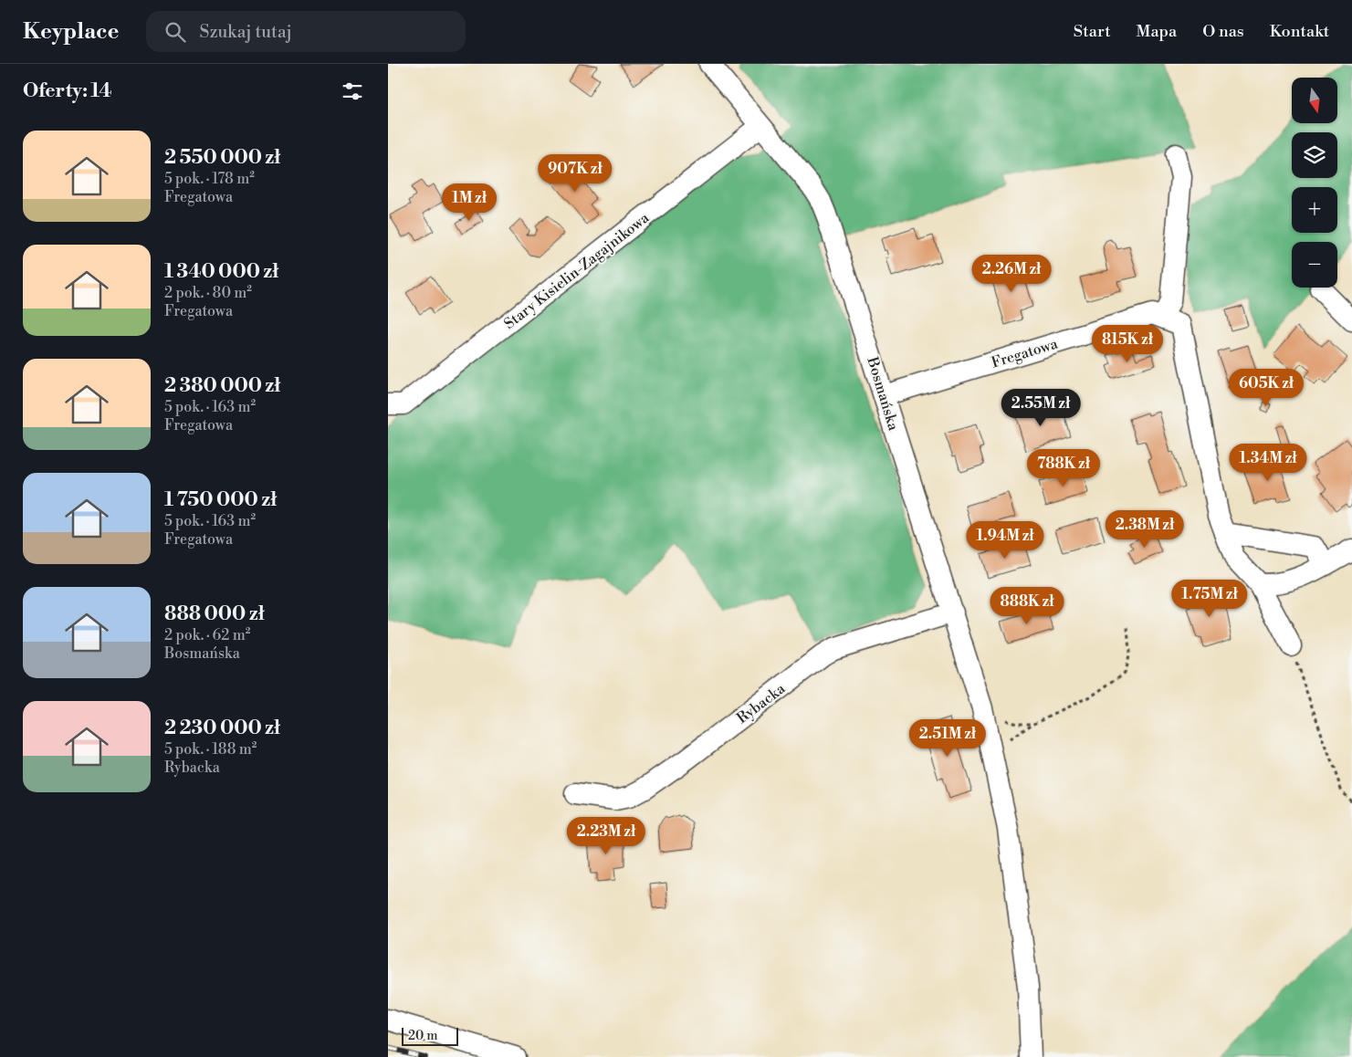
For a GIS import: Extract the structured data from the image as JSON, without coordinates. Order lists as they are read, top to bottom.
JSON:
{
  "streets": {
    "street": [
      "Stary Kisielin-Zagajnikowa",
      "Fregatowa",
      "Bosmańska",
      "Rybacka"
    ]
  },
  "crossings": [
    ["Stary Kisielin-Zagajnikowa", "Bosmańska"],
    ["Fregatowa", "Bosmańska"],
    ["Bosmańska", "Rybacka"]
  ],
  "scale_bar": "20 m",
  "north": "bottom",
  "page": {
    "header": "Keyplace",
    "search": "Szukaj tutaj",
    "nav": [
      "Start",
      "Mapa",
      "O nas",
      "Kontakt"
    ],
    "heading": "Oferty: 14",
    "map_buttons": ["+", "−"],
    "list": [
      {
        "name": "2 550 000 zł",
        "note": "5 pok. · 178 m² · Fregatowa"
      },
      {
        "name": "1 340 000 zł",
        "note": "2 pok. · 80 m² · Fregatowa"
      },
      {
        "name": "2 380 000 zł",
        "note": "5 pok. · 163 m² · Fregatowa"
      },
      {
        "name": "1 750 000 zł",
        "note": "5 pok. · 163 m² · Fregatowa"
      },
      {
        "name": "888 000 zł",
        "note": "2 pok. · 62 m² · Bosmańska"
      },
      {
        "name": "2 230 000 zł",
        "note": "5 pok. · 188 m² · Rybacka"
      }
    ],
    "price": [
      "907K zł",
      "1M zł",
      "2.26M zł",
      "815K zł",
      "605K zł",
      "2.55M zł",
      "1.34M zł",
      "788K zł",
      "2.38M zł",
      "1.94M zł",
      "1.75M zł",
      "888K zł",
      "2.51M zł",
      "2.23M zł"
    ],
    "scale": "20 m"
  }
}
